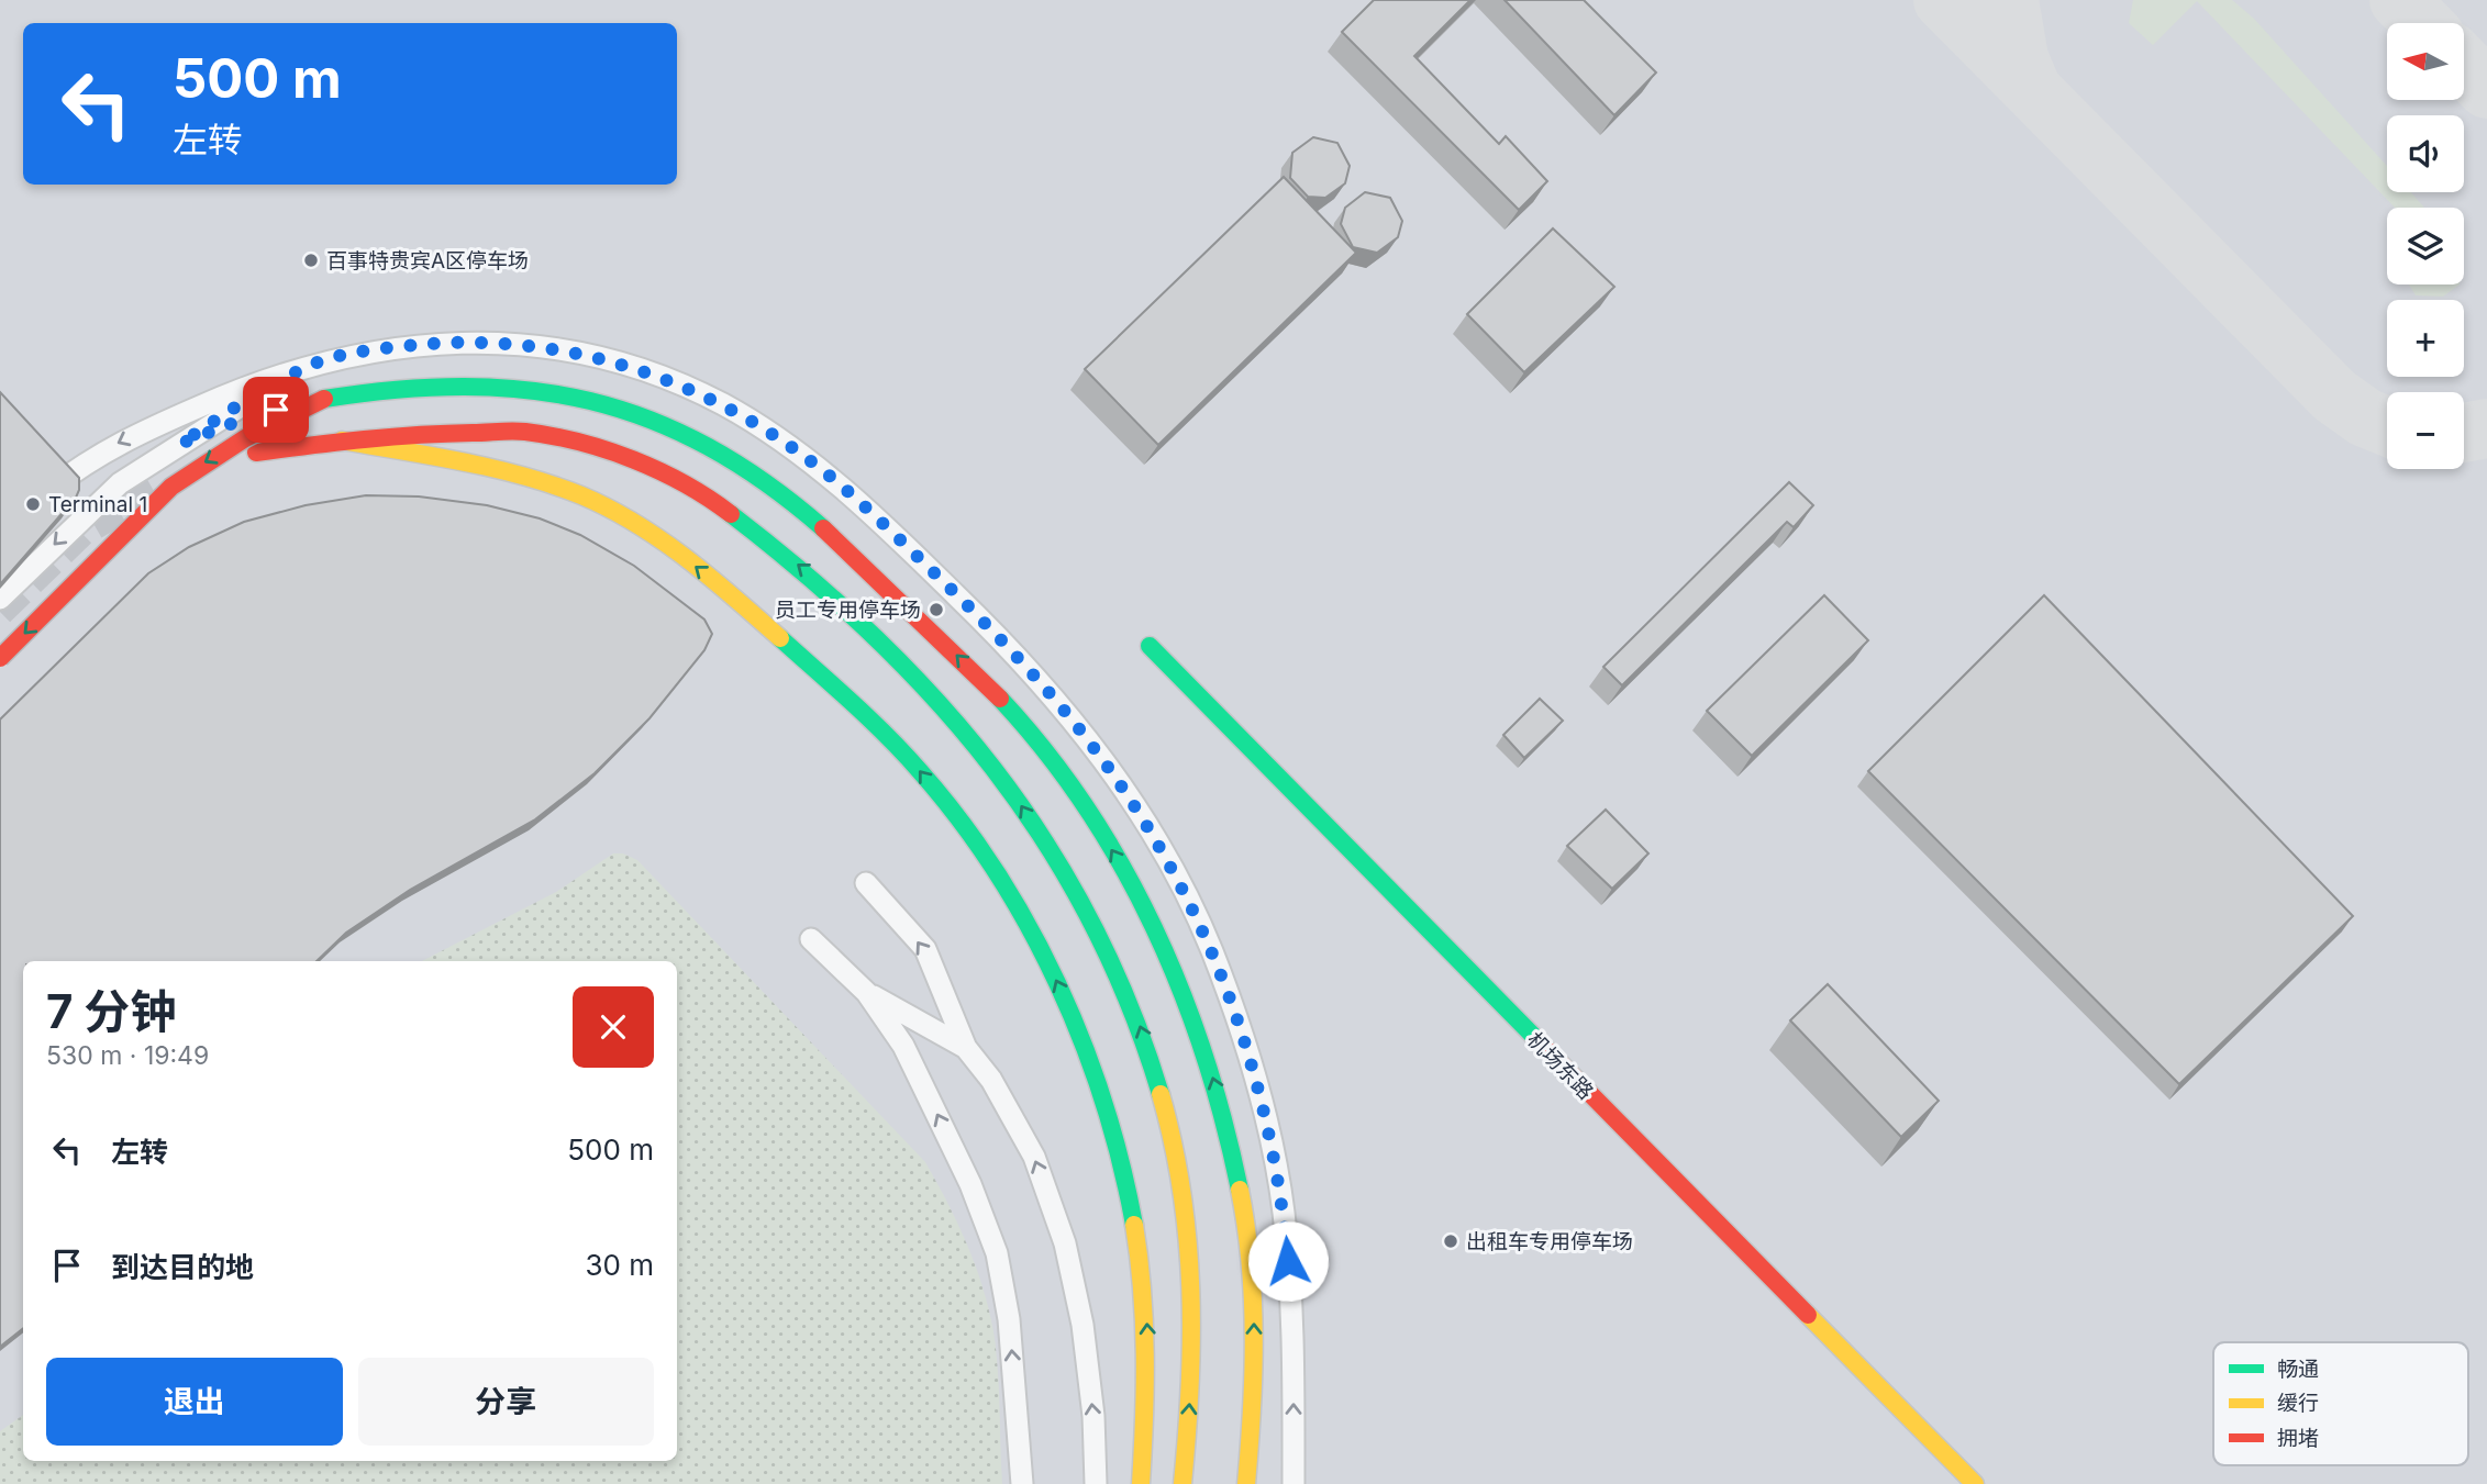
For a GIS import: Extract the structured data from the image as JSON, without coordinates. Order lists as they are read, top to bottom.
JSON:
{
  "streets": {
    "main road": ["机场东路"]
  },
  "places": [
    "百事特贵宾A区停车场",
    "Terminal 1",
    "员工专用停车场",
    "出租车专用停车场"
  ],
  "legend": ["畅通", "缓行", "拥堵"],
  "north": "left",
  "page": {
    "map_buttons": ["+", "−"],
    "turn": ["500 m", "左转"],
    "heading": ["7 分钟", "530 m · 19:49"],
    "list": [
      {
        "name": "左转",
        "value": "500 m"
      },
      {
        "name": "到达目的地",
        "value": "30 m"
      }
    ],
    "buttons": ["退出", "分享"]
  }
}
